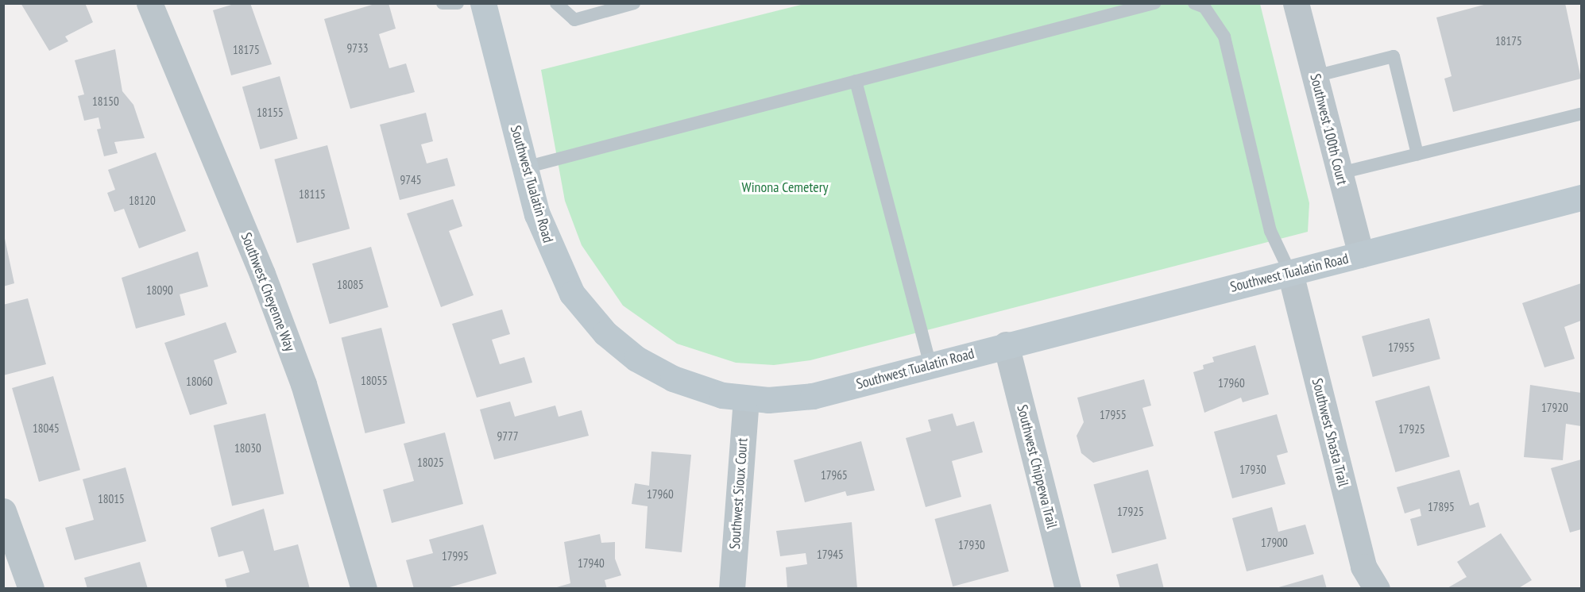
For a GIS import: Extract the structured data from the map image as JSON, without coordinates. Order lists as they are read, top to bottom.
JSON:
{
  "streets": {
    "main road": ["Southwest Tualatin Road"],
    "street": [
      "Southwest 100th Court",
      "Southwest Cheyenne Way",
      "Southwest Shasta Trail",
      "Southwest Chippewa Trail",
      "Southwest Sioux Court"
    ]
  },
  "crossings": [
    ["Southwest 100th Court", "Southwest Tualatin Road"],
    ["Southwest Tualatin Road", "Southwest Shasta Trail"],
    ["Southwest Tualatin Road", "Southwest Chippewa Trail"],
    ["Southwest Tualatin Road", "Southwest Sioux Court"]
  ],
  "parks": ["Winona Cemetery"],
  "house_numbers": [
    "18175",
    "9733",
    "18175",
    "18150",
    "18155",
    "9745",
    "18115",
    "18120",
    "18085",
    "18090",
    "17955",
    "18055",
    "18060",
    "17960",
    "17920",
    "17955",
    "18045",
    "17925",
    "9777",
    "18030",
    "18025",
    "17930",
    "17965",
    "17960",
    "18015",
    "17895",
    "17925",
    "17900",
    "17930",
    "17945",
    "17995",
    "17940"
  ]
}
